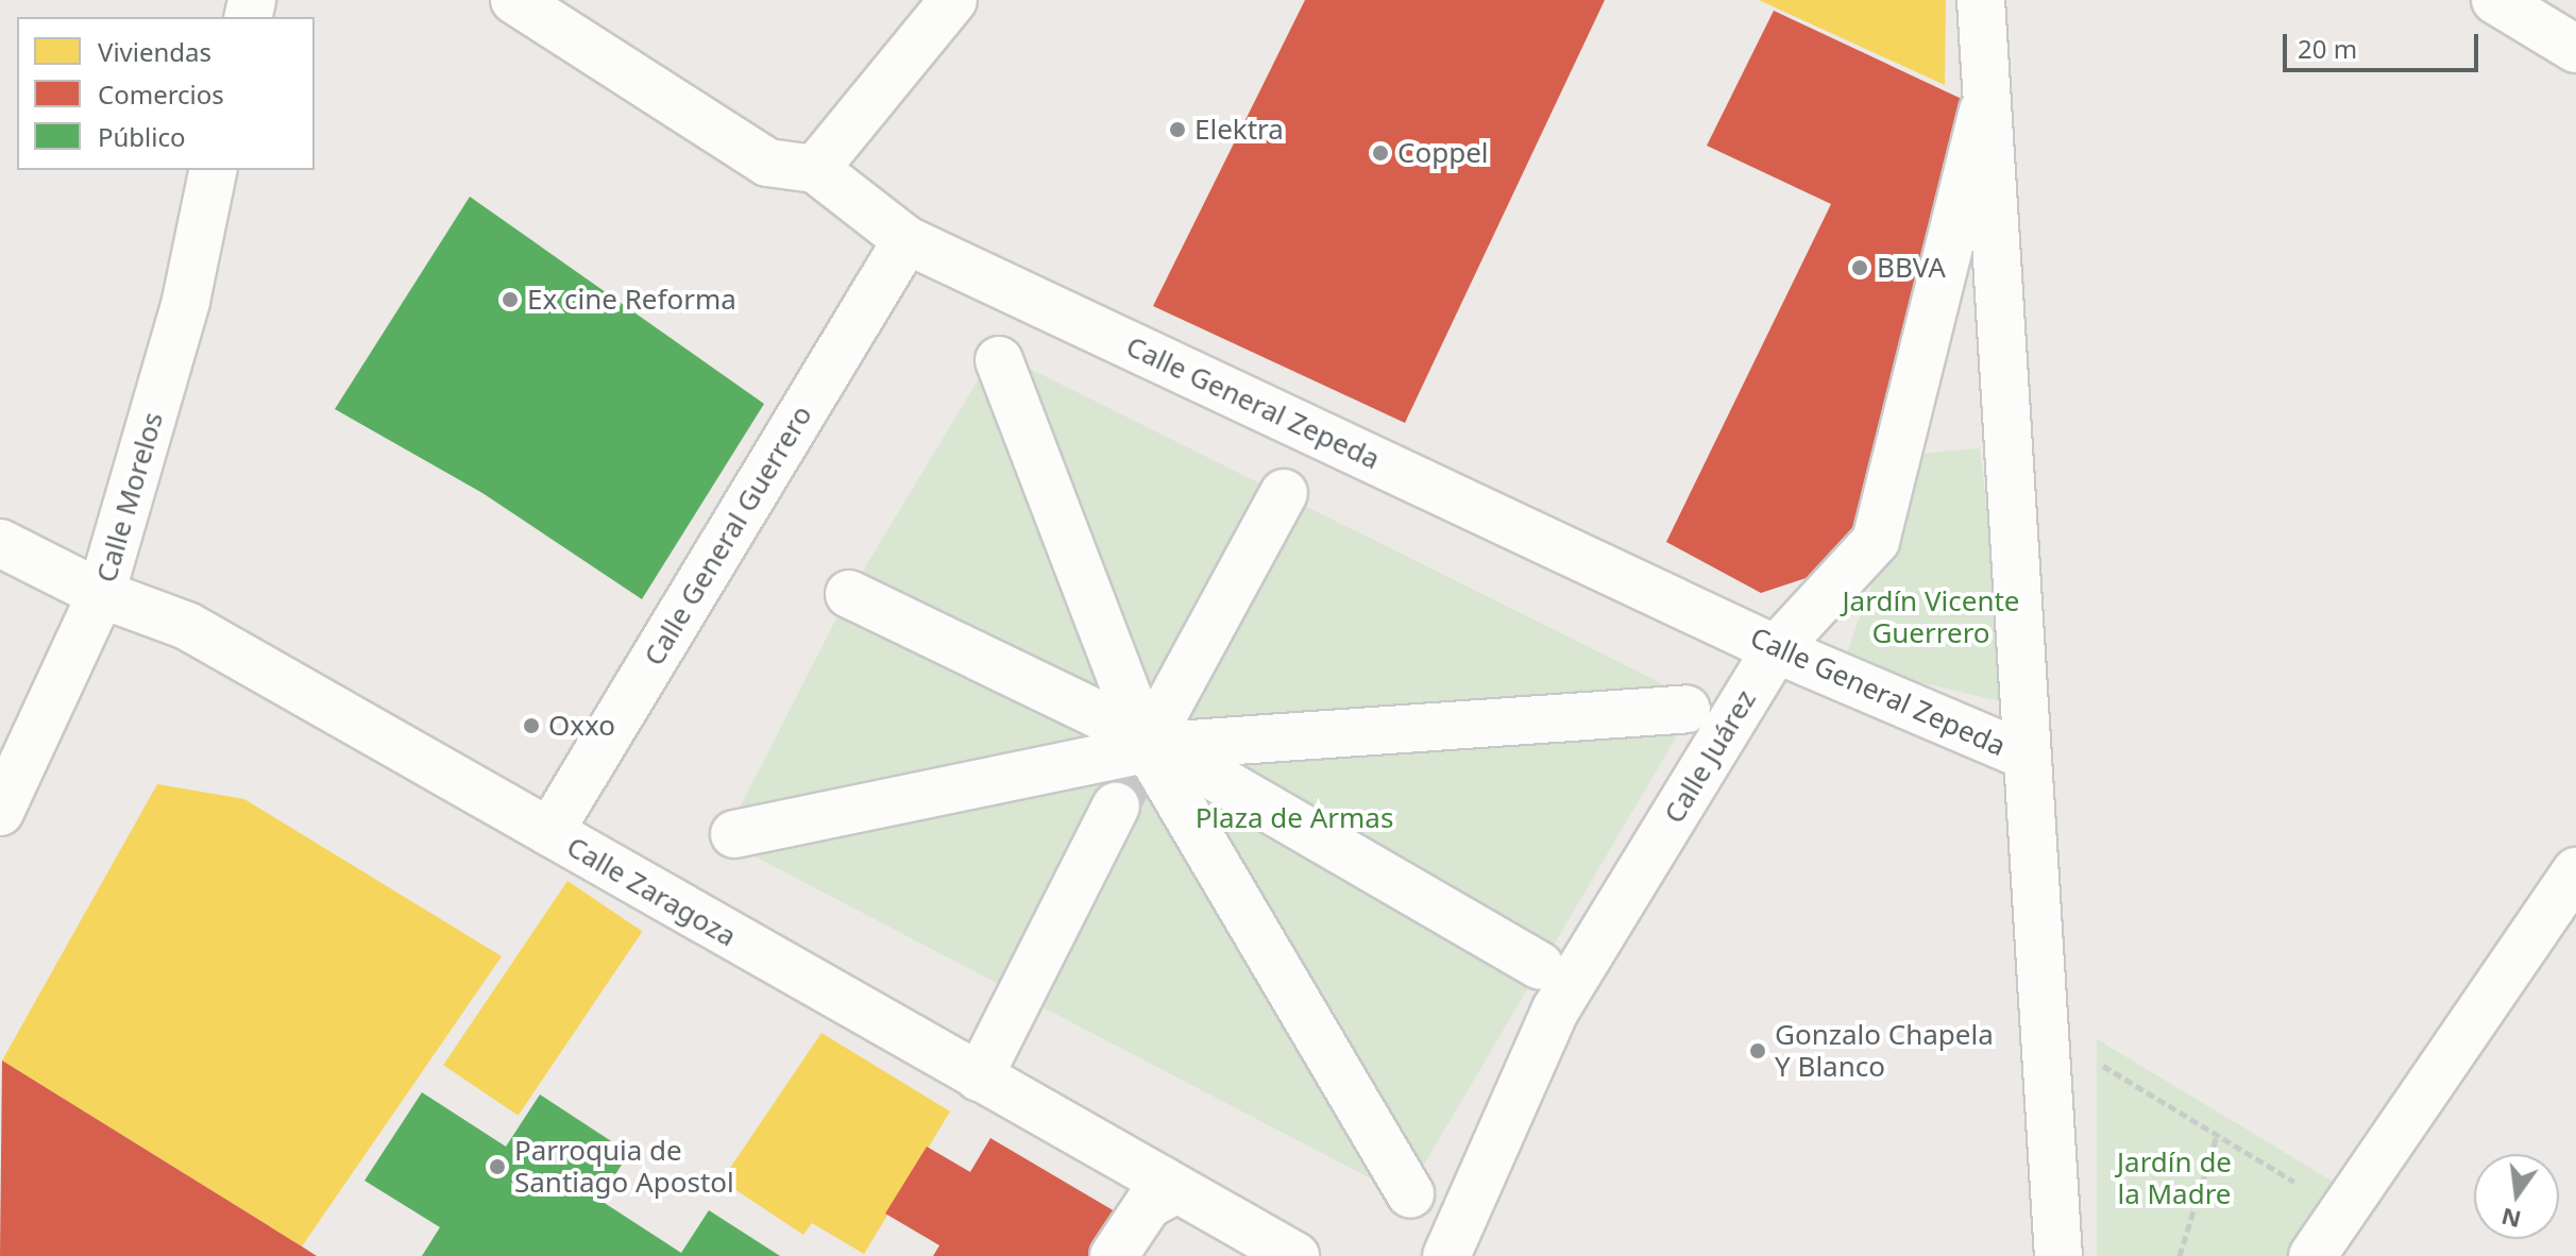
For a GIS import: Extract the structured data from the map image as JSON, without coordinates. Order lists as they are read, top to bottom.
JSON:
{
  "streets": {
    "street": [
      "Calle General Zepeda",
      "Calle Morelos",
      "Calle General Guerrero",
      "Calle Juárez",
      "Calle Zaragoza"
    ]
  },
  "crossings": [
    ["Calle General Zepeda", "Calle General Guerrero"],
    ["Calle General Zepeda", "Calle Juárez"],
    ["Calle Morelos", "Calle Zaragoza"],
    ["Calle General Guerrero", "Calle Zaragoza"]
  ],
  "parks": ["Jardín Vicente Guerrero", "Plaza de Armas", "Jardín de la Madre"],
  "places": [
    "Elektra",
    "Coppel",
    "BBVA",
    "Ex cine Reforma",
    "Oxxo",
    "Gonzalo Chapela Y Blanco",
    "Parroquia de Santiago Apostol"
  ],
  "legend": ["Viviendas", "Comercios", "Público"],
  "scale_bar": "20 m",
  "north": "bottom"
}
